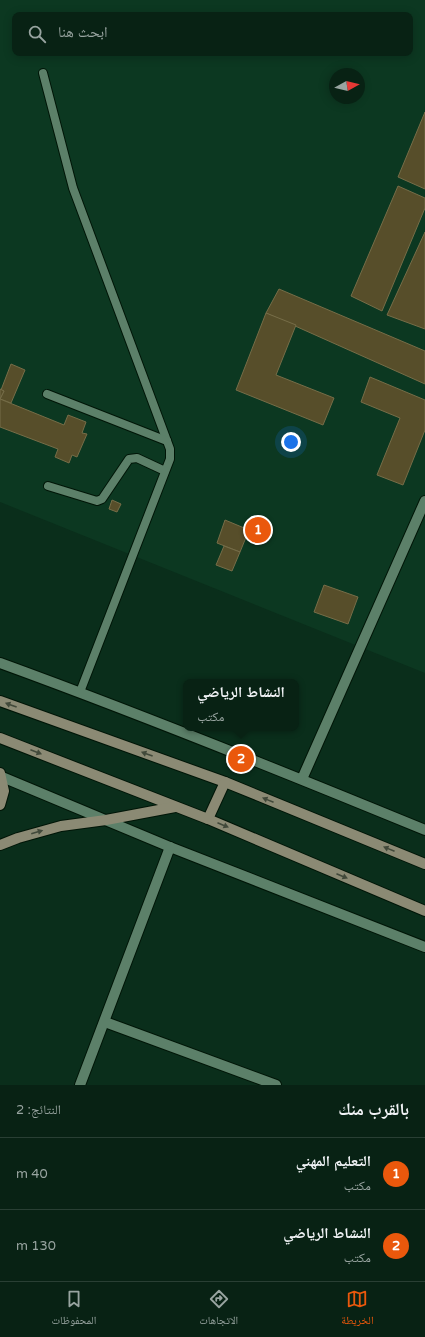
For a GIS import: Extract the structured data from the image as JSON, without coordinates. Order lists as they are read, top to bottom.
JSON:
{
  "north": "right",
  "page": {
    "search": "ابحث هنا",
    "pins": ["1", "2"],
    "popup": ["النشاط الرياضي", "مكتب"],
    "heading": ["بالقرب منك", "النتائج: 2"],
    "list": [
      {
        "mark": "1",
        "name": "التعليم المهني",
        "note": "مكتب",
        "value": "40 m"
      },
      {
        "mark": "2",
        "name": "النشاط الرياضي",
        "note": "مكتب",
        "value": "130 m"
      }
    ],
    "nav": ["الخريطة", "الاتجاهات", "المحفوظات"]
  }
}
